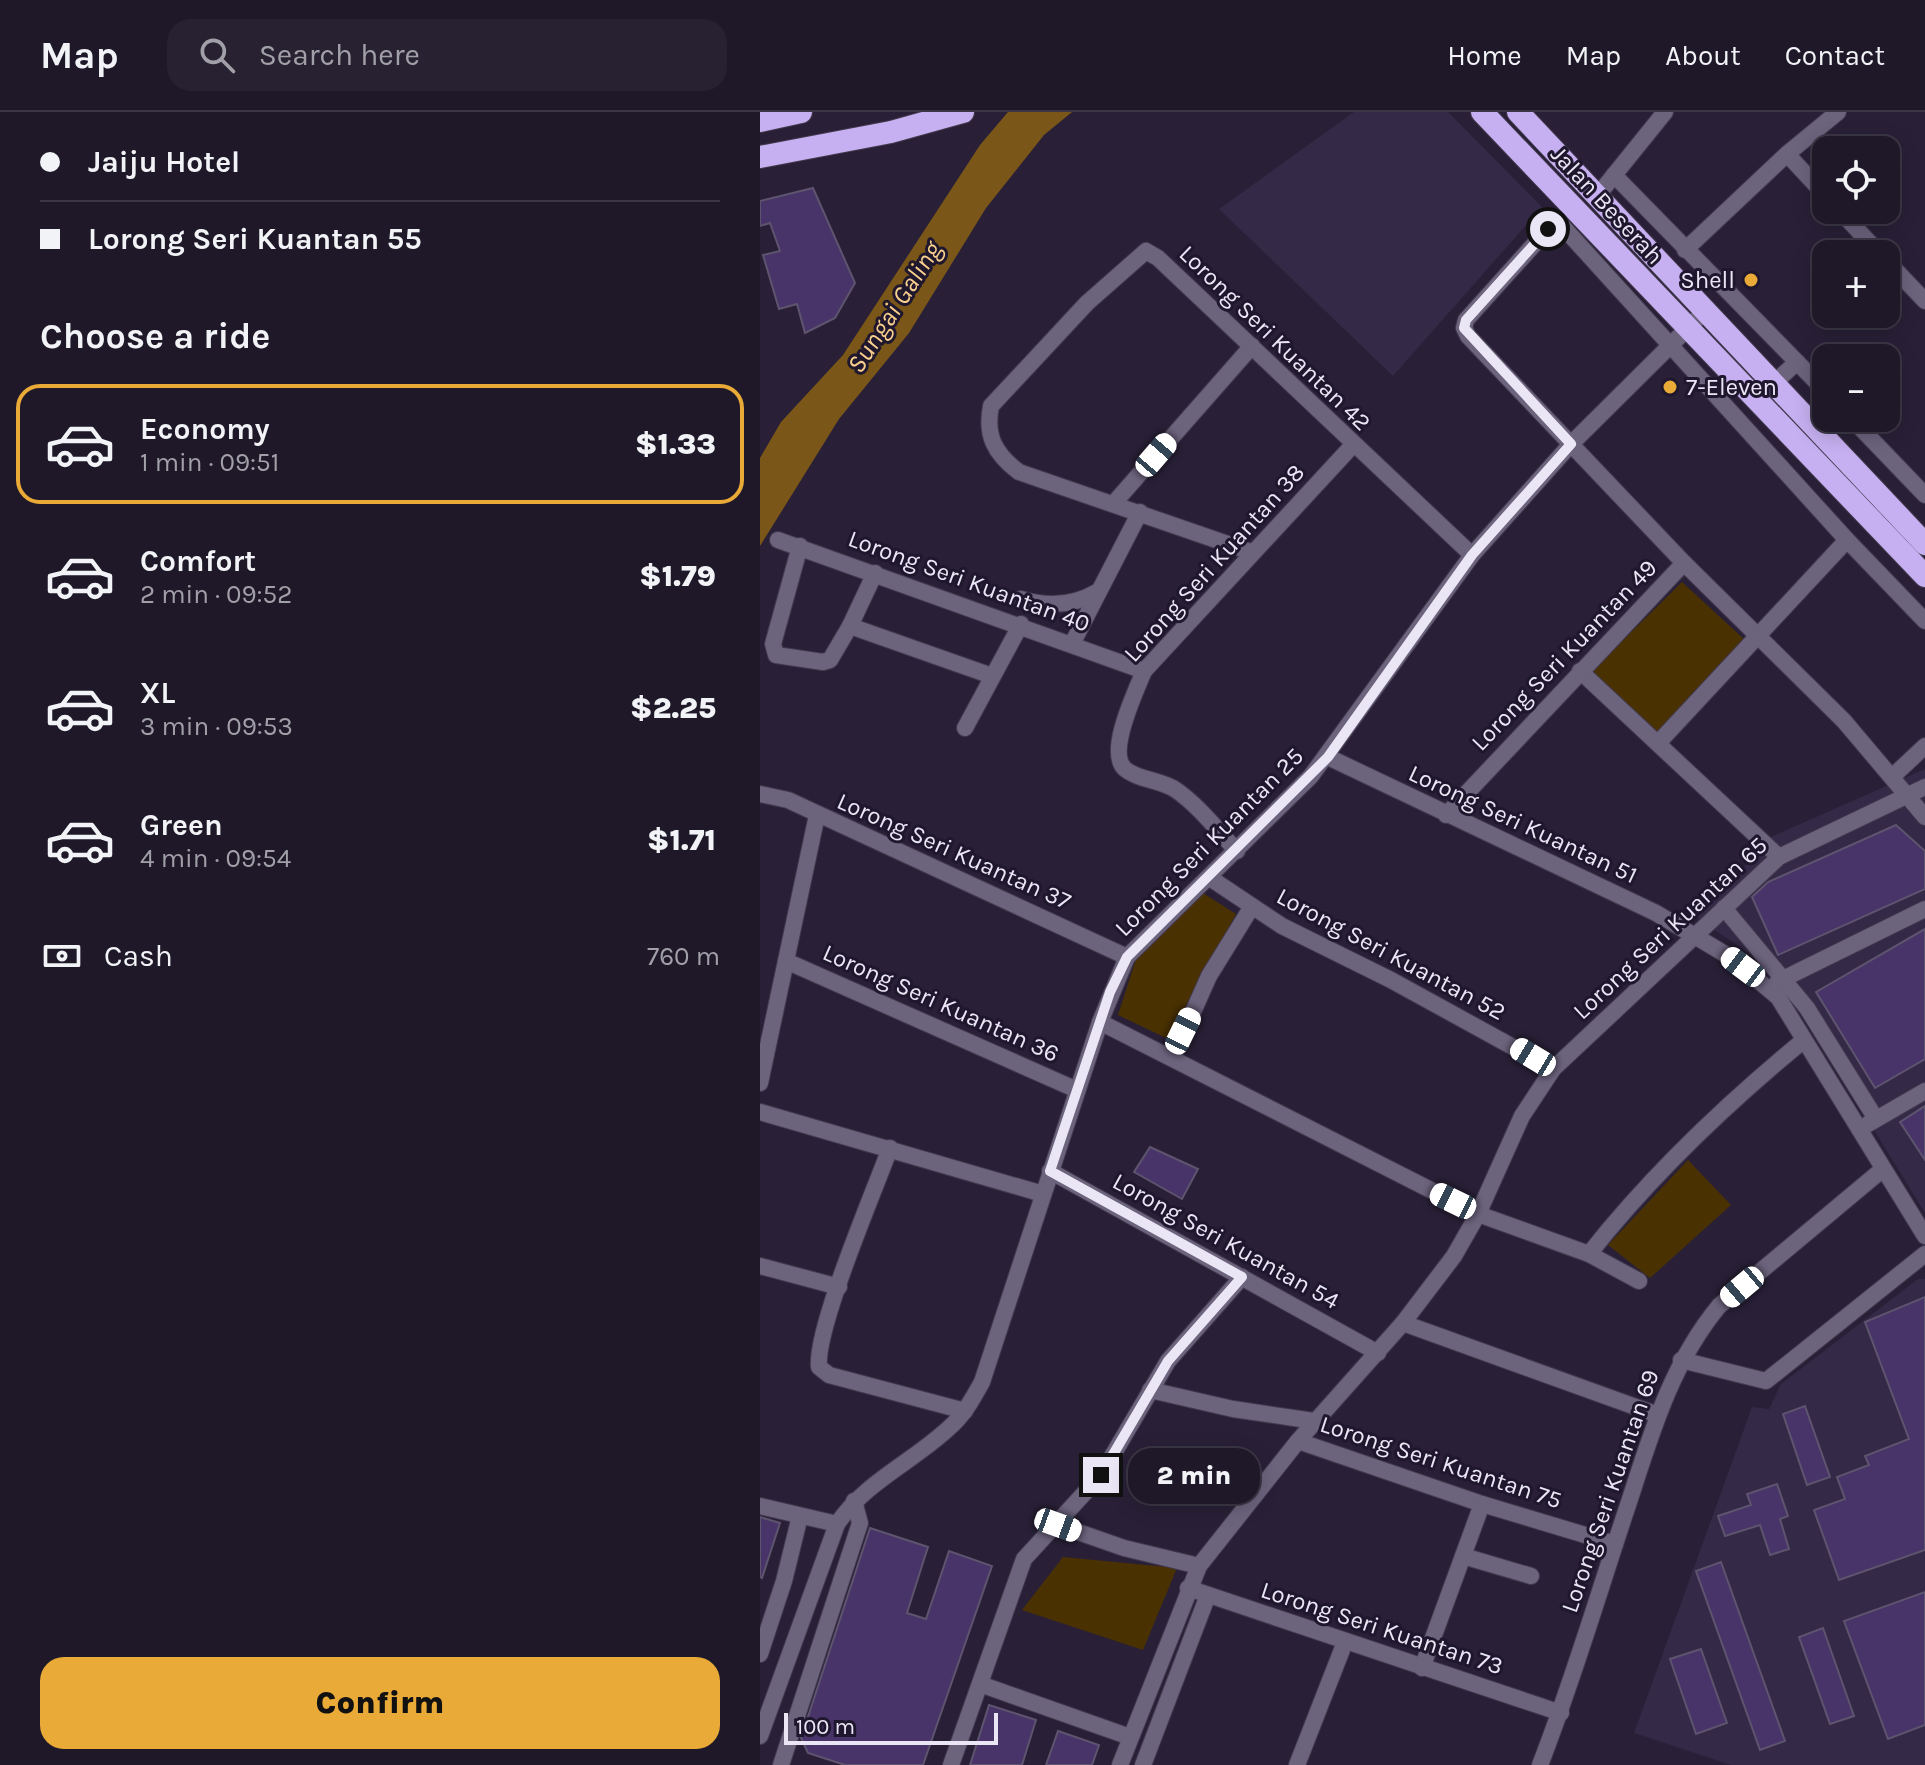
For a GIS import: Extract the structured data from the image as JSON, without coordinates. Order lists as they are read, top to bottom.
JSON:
{
  "streets": {
    "highway": ["Jalan Beserah"],
    "street": [
      "Lorong Seri Kuantan 42",
      "Lorong Seri Kuantan 38",
      "Lorong Seri Kuantan 40",
      "Lorong Seri Kuantan 49",
      "Lorong Seri Kuantan 51",
      "Lorong Seri Kuantan 25",
      "Lorong Seri Kuantan 37",
      "Lorong Seri Kuantan 65",
      "Lorong Seri Kuantan 52",
      "Lorong Seri Kuantan 36",
      "Lorong Seri Kuantan 54",
      "Lorong Seri Kuantan 75",
      "Lorong Seri Kuantan 69",
      "Lorong Seri Kuantan 73"
    ]
  },
  "crossings": [
    ["Jalan Beserah", "Lorong Seri Kuantan 25"],
    ["Lorong Seri Kuantan 42", "Lorong Seri Kuantan 38"],
    ["Lorong Seri Kuantan 42", "Lorong Seri Kuantan 25"],
    ["Lorong Seri Kuantan 38", "Lorong Seri Kuantan 40"],
    ["Lorong Seri Kuantan 38", "Lorong Seri Kuantan 25"],
    ["Lorong Seri Kuantan 49", "Lorong Seri Kuantan 51"],
    ["Lorong Seri Kuantan 51", "Lorong Seri Kuantan 25"],
    ["Lorong Seri Kuantan 51", "Lorong Seri Kuantan 65"],
    ["Lorong Seri Kuantan 25", "Lorong Seri Kuantan 37"],
    ["Lorong Seri Kuantan 25", "Lorong Seri Kuantan 52"],
    ["Lorong Seri Kuantan 25", "Lorong Seri Kuantan 36"],
    ["Lorong Seri Kuantan 25", "Lorong Seri Kuantan 54"],
    ["Lorong Seri Kuantan 65", "Lorong Seri Kuantan 52"],
    ["Lorong Seri Kuantan 65", "Lorong Seri Kuantan 54"],
    ["Lorong Seri Kuantan 65", "Lorong Seri Kuantan 75"],
    ["Lorong Seri Kuantan 65", "Lorong Seri Kuantan 73"],
    ["Lorong Seri Kuantan 75", "Lorong Seri Kuantan 69"],
    ["Lorong Seri Kuantan 69", "Lorong Seri Kuantan 73"]
  ],
  "water": ["Sungai Galing"],
  "places": ["Shell", "7-Eleven"],
  "scale_bar": "100 m",
  "page": {
    "header": "Map",
    "search": "Search here",
    "nav": [
      "Home",
      "Map",
      "About",
      "Contact"
    ],
    "banner": ["Jaiju Hotel", "Lorong Seri Kuantan 55"],
    "map_buttons": ["+", "−"],
    "heading": "Choose a ride",
    "list": [
      {
        "name": "Economy",
        "note": "1 min · 09:51",
        "value": "$1.33"
      },
      {
        "name": "Comfort",
        "note": "2 min · 09:52",
        "value": "$1.79"
      },
      {
        "name": "XL",
        "note": "3 min · 09:53",
        "value": "$2.25"
      },
      {
        "name": "Green",
        "note": "4 min · 09:54",
        "value": "$1.71"
      }
    ],
    "pay": ["Cash", "760 m"],
    "bubble": "2 min",
    "buttons": "Confirm",
    "scale": "100 m"
  }
}
